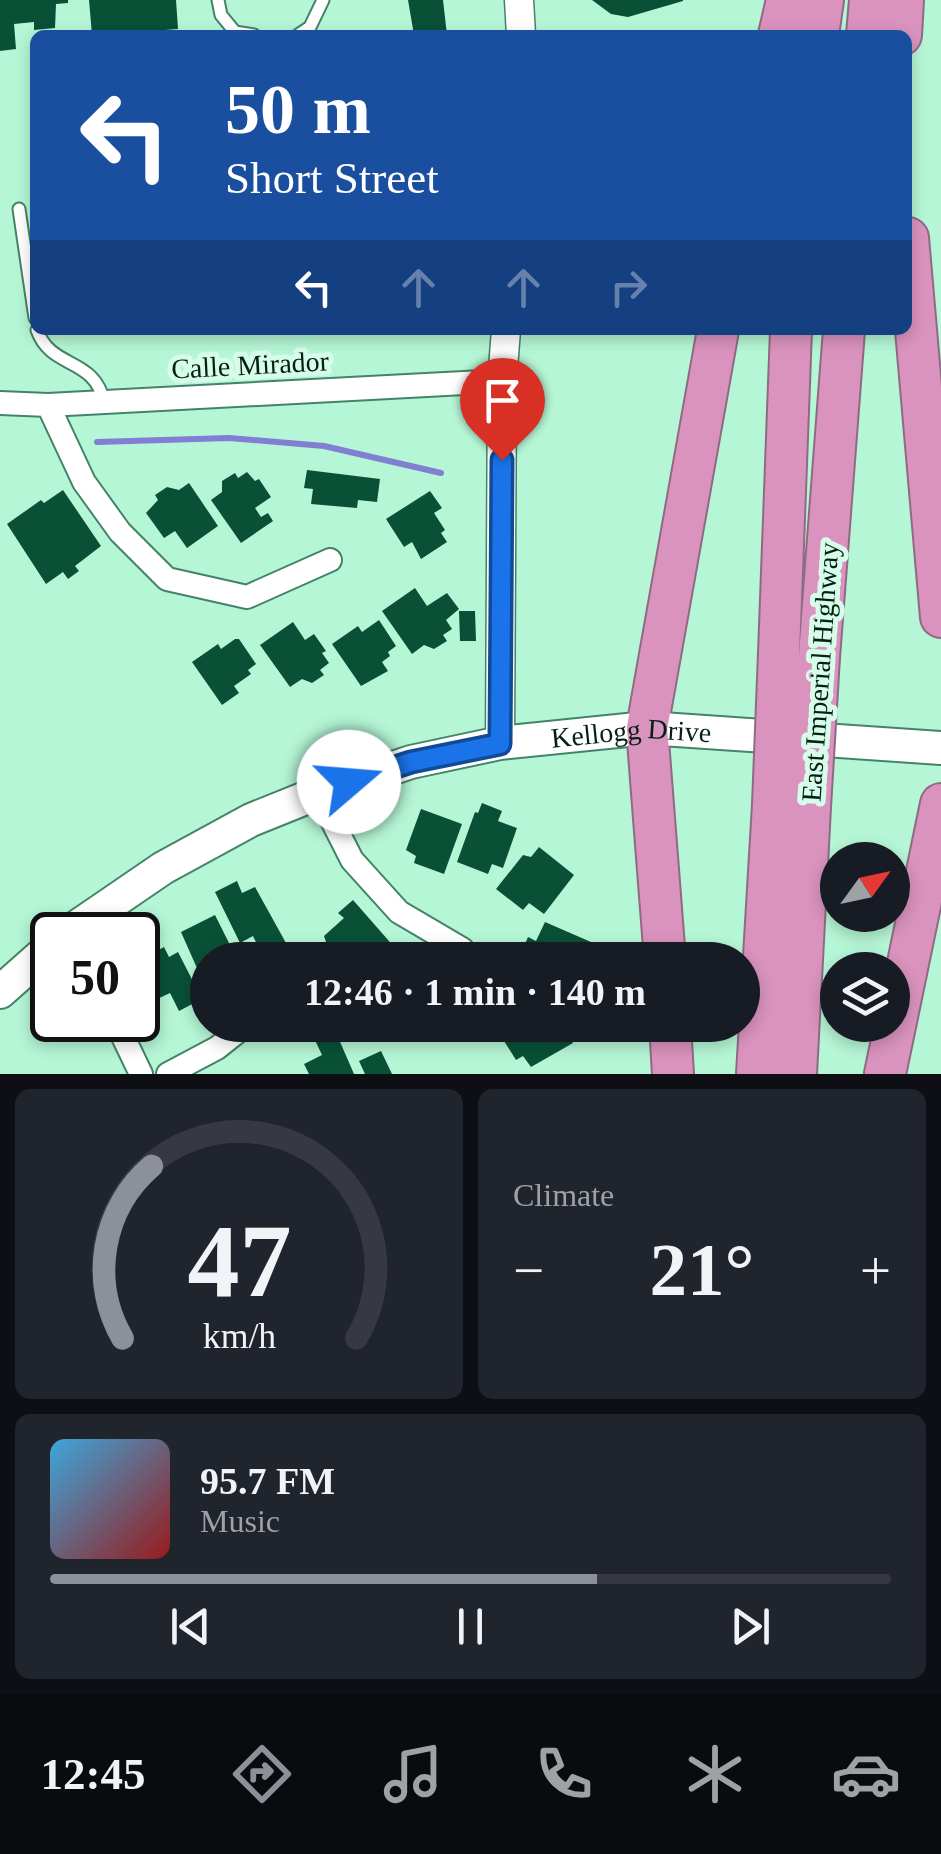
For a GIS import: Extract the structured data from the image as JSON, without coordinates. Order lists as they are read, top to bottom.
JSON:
{
  "streets": {
    "highway": ["East Imperial Highway"],
    "main road": ["Kellogg Drive"],
    "street": ["Calle Mirador"]
  },
  "north": "top right",
  "page": {
    "turn": ["50 m", "Short Street"],
    "limit": "50",
    "trip": "12:46 · 1 min · 140 m",
    "tile": "Climate",
    "heat": ["−", "21°", "+"],
    "song": ["95.7 FM", "Music"],
    "tabs": "12:45",
    "gauge": ["47", "km/h"]
  }
}
